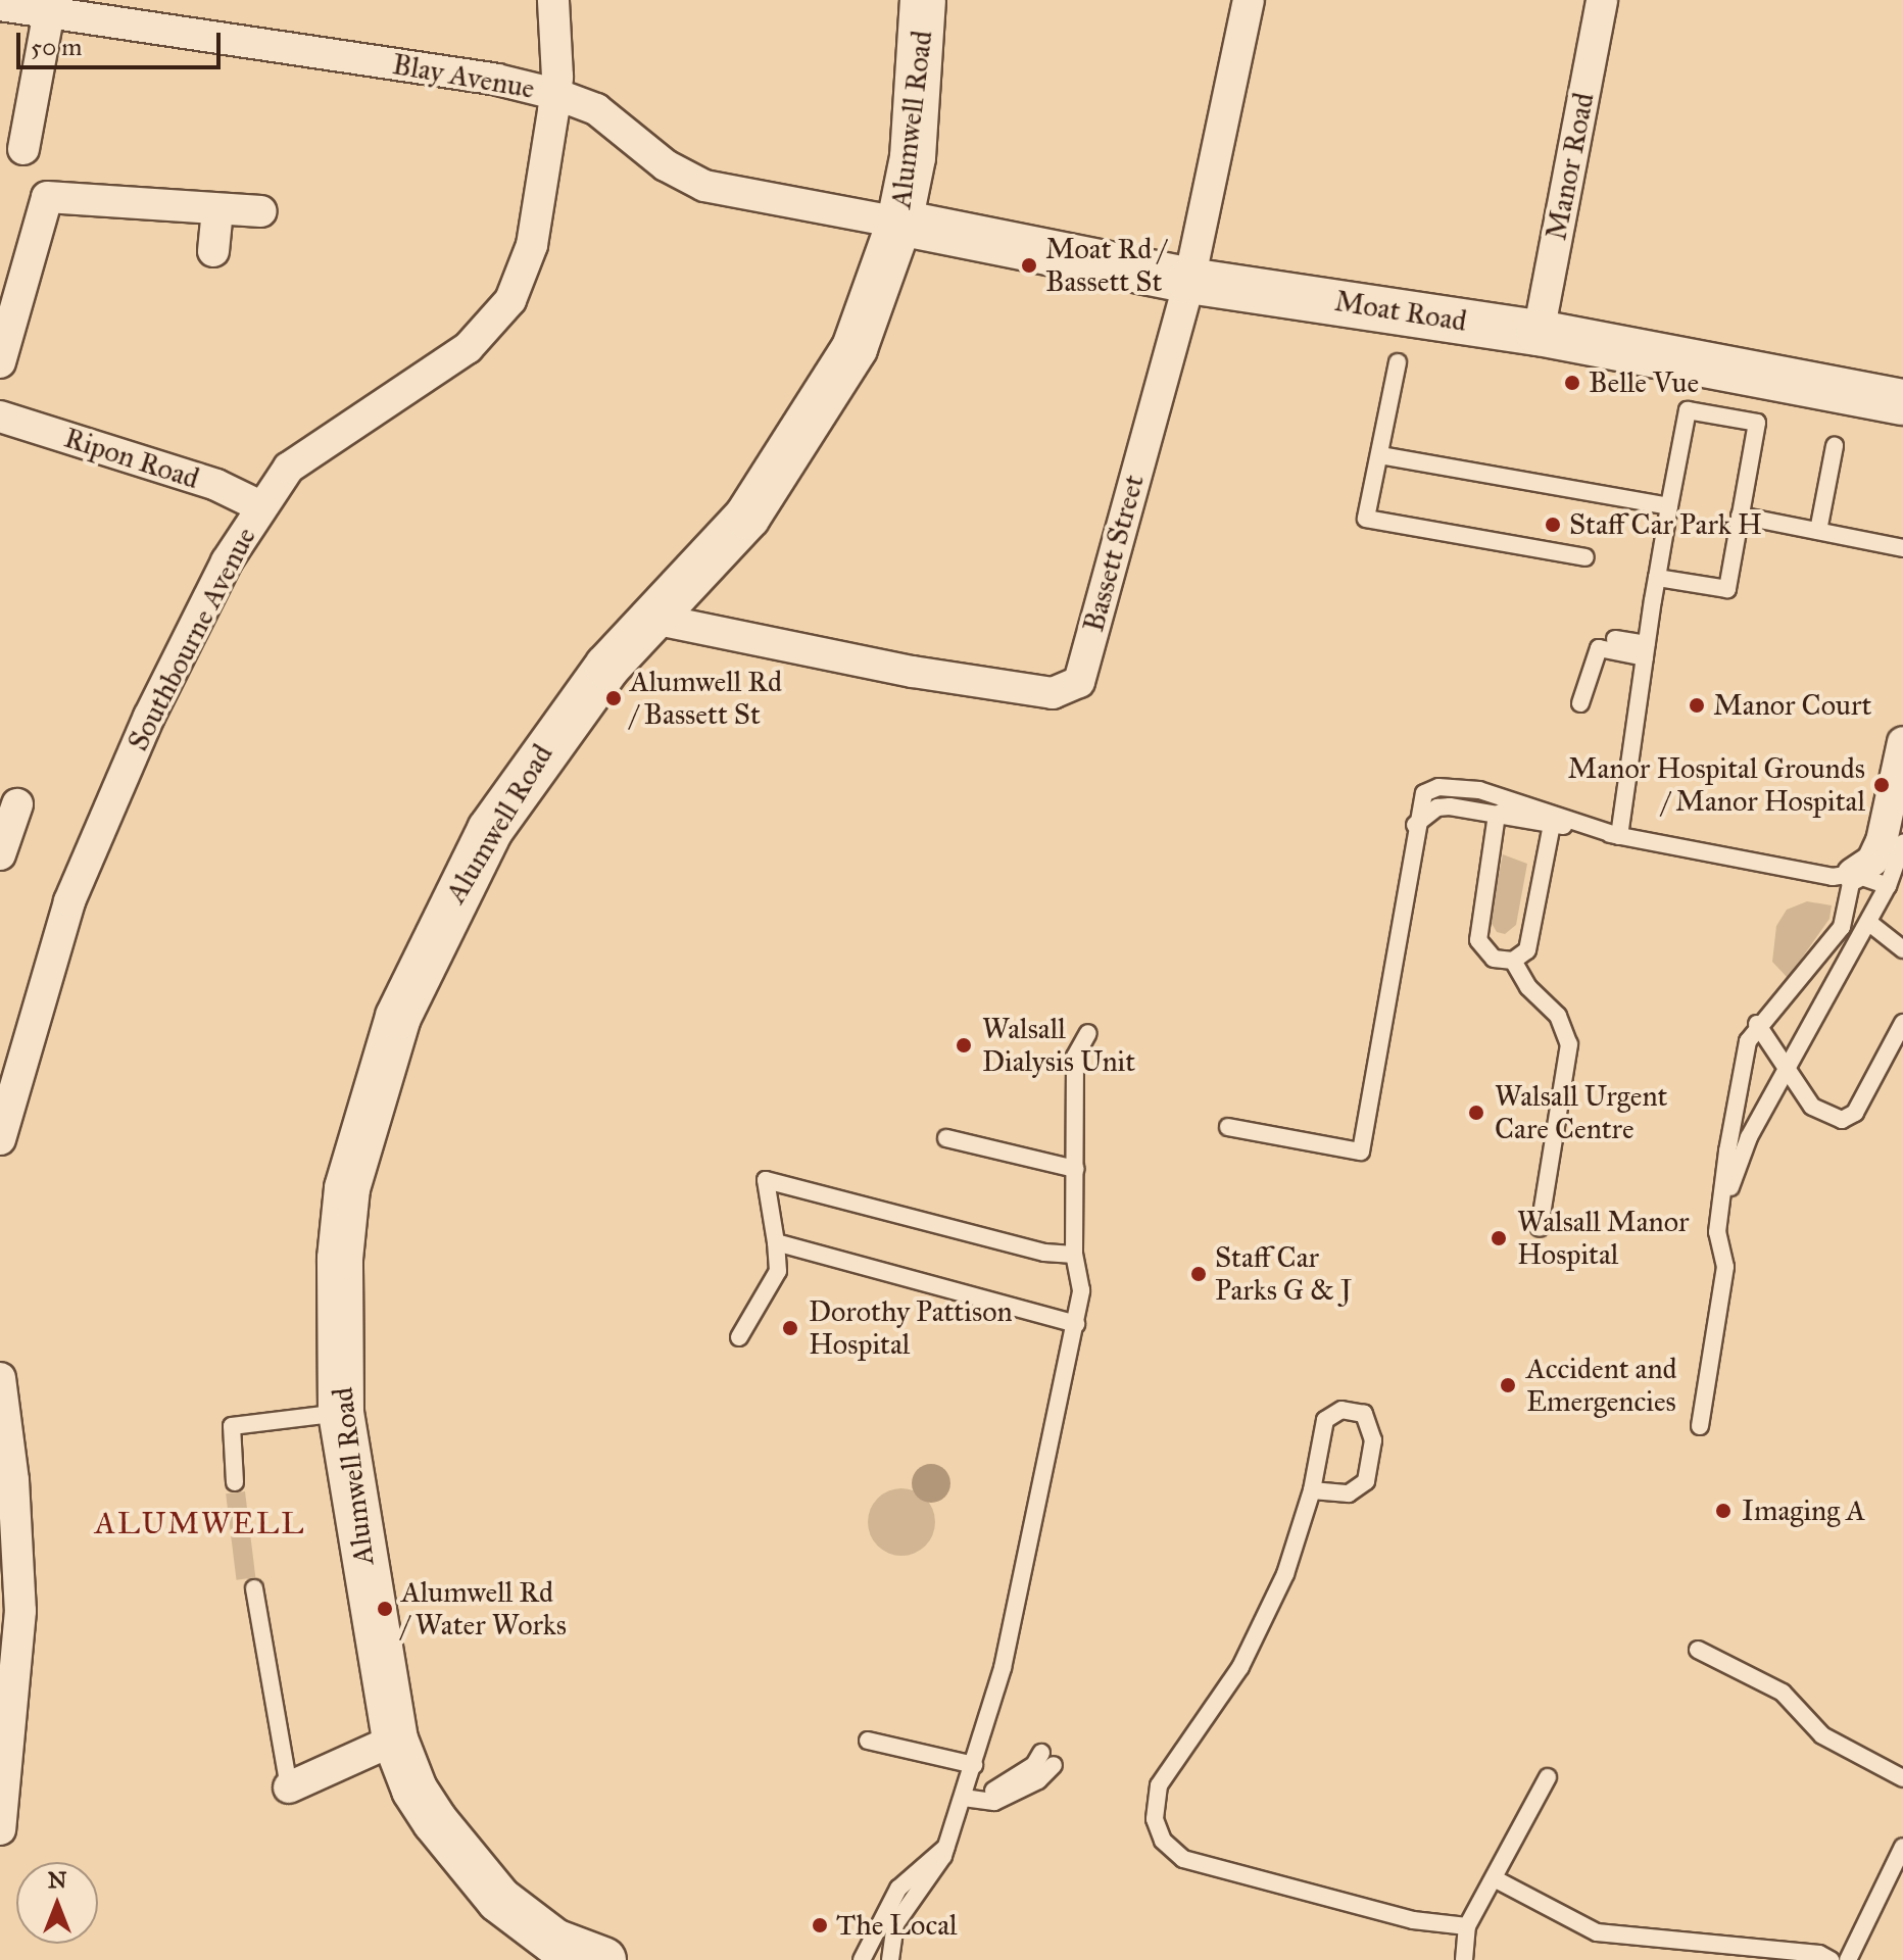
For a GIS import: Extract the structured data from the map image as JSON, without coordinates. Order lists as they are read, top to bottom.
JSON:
{
  "streets": {
    "street": [
      "Blay Avenue",
      "Alumwell Road",
      "Manor Road",
      "Moat Road",
      "Ripon Road",
      "Bassett Street",
      "Southbourne Avenue"
    ]
  },
  "crossings": [
    ["Blay Avenue", "Alumwell Road"],
    ["Blay Avenue", "Moat Road"],
    ["Blay Avenue", "Southbourne Avenue"],
    ["Alumwell Road", "Moat Road"],
    ["Alumwell Road", "Bassett Street"],
    ["Manor Road", "Moat Road"],
    ["Moat Road", "Bassett Street"],
    ["Ripon Road", "Southbourne Avenue"]
  ],
  "districts": ["ALUMWELL"],
  "places": [
    "Moat Rd / Bassett St",
    "Belle Vue",
    "Staff Car Park H",
    "Alumwell Rd / Bassett St",
    "Manor Court",
    "Manor Hospital Grounds / Manor Hospital",
    "Walsall Dialysis Unit",
    "Walsall Urgent Care Centre",
    "Walsall Manor Hospital",
    "Staff Car Parks G & J",
    "Dorothy Pattison Hospital",
    "Accident and Emergencies",
    "Imaging A",
    "Alumwell Rd / Water Works",
    "The Local"
  ],
  "scale_bar": "50 m",
  "north": "top"
}
